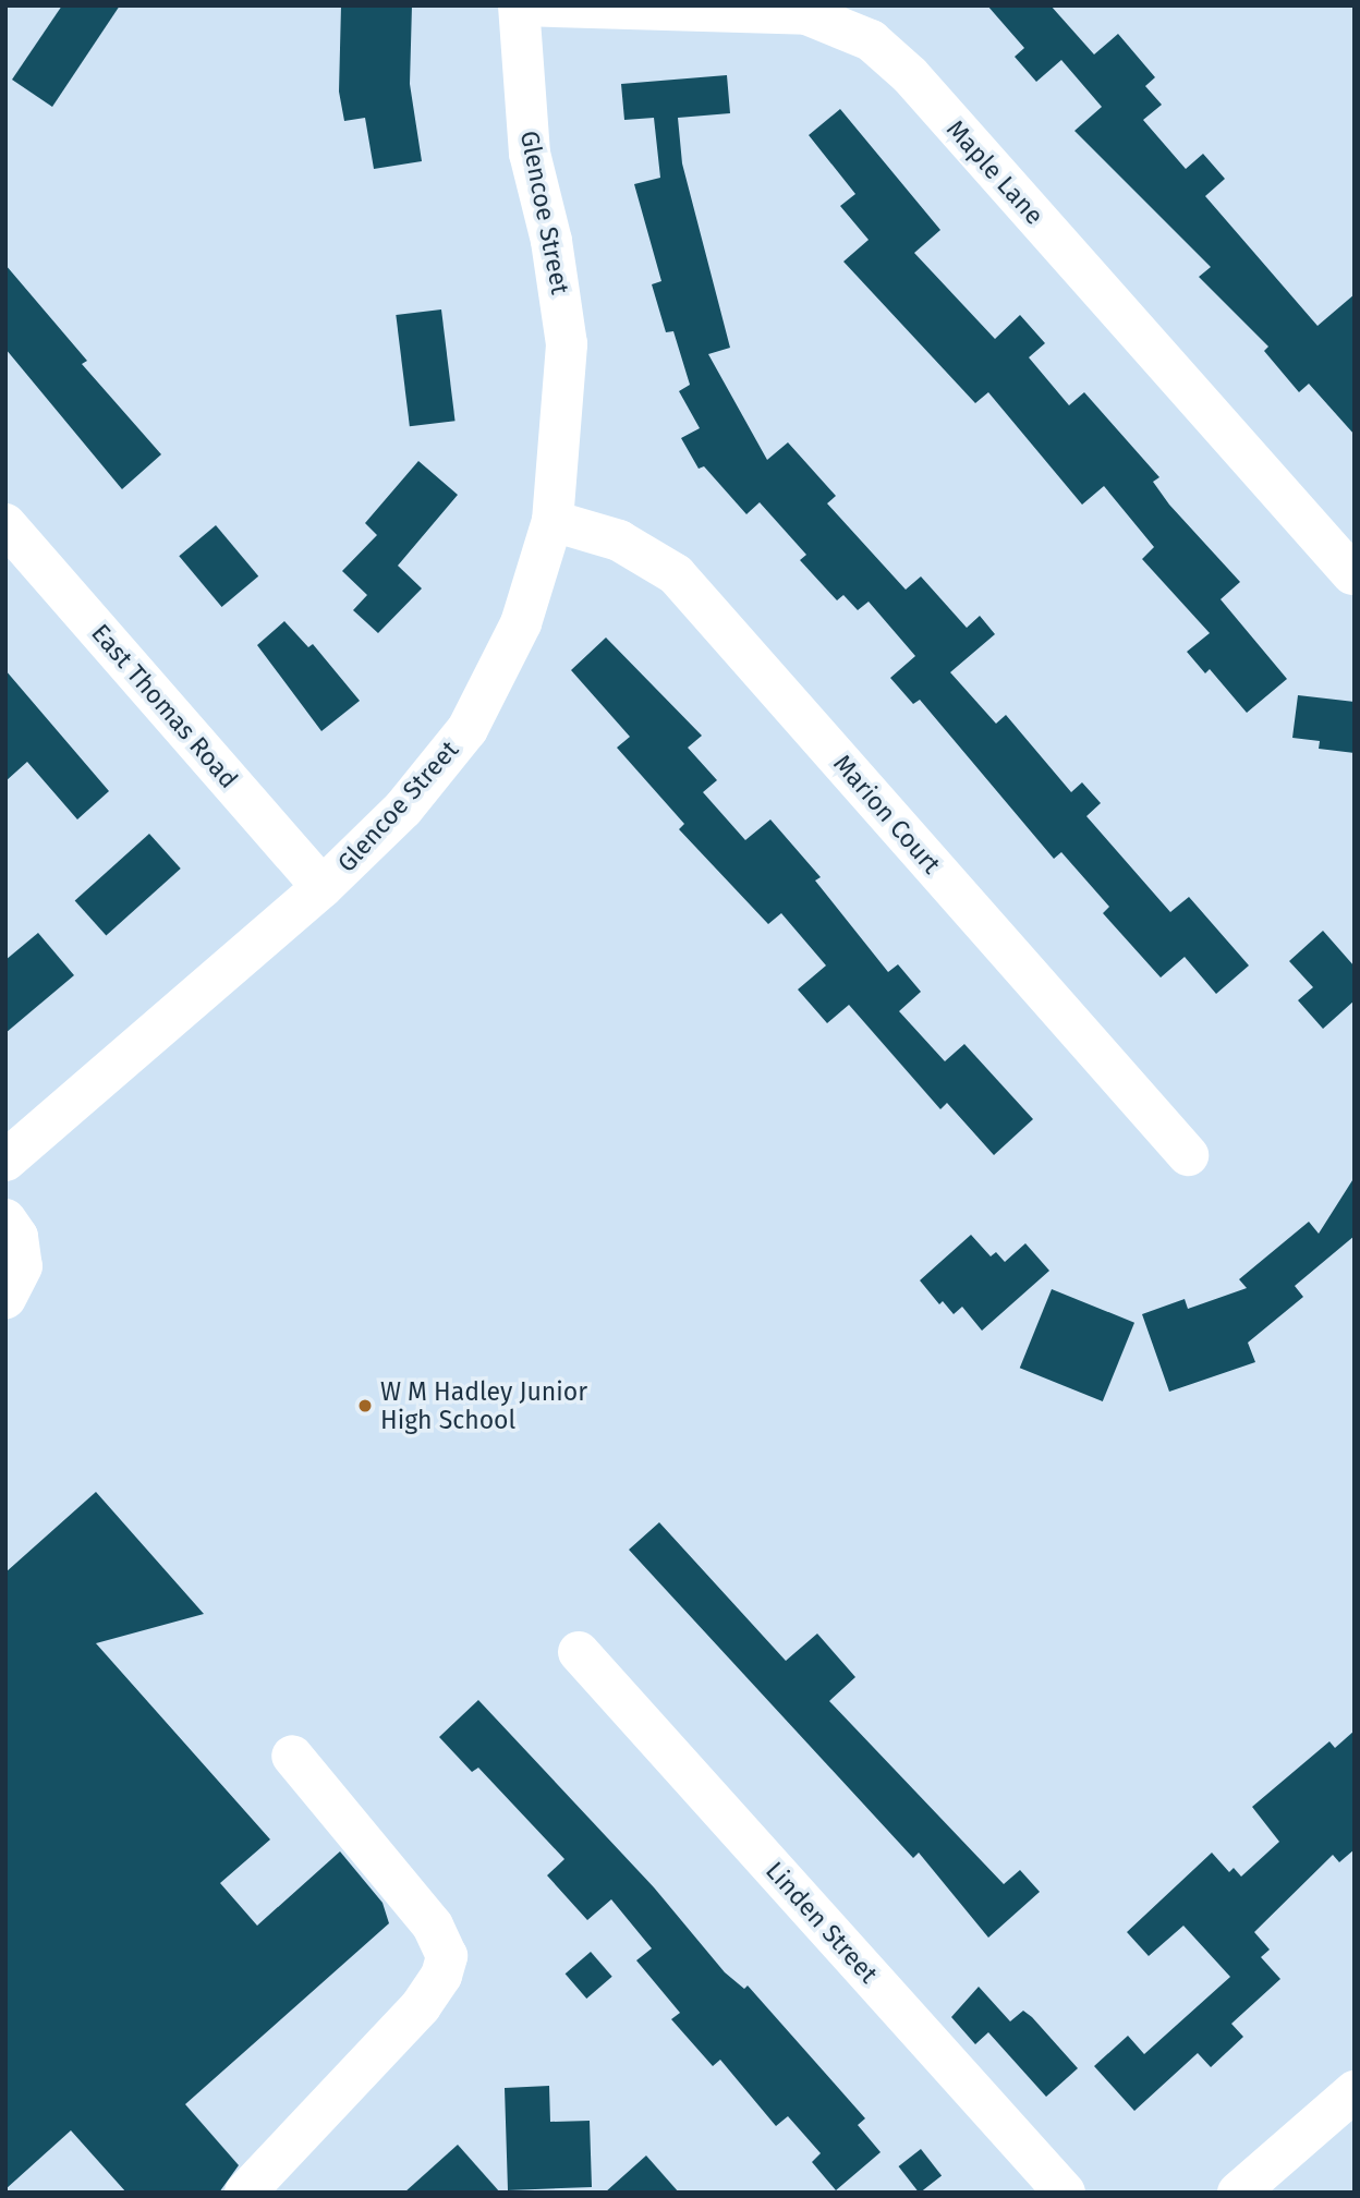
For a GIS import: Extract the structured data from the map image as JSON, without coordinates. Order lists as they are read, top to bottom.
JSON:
{
  "streets": {
    "street": [
      "Maple Lane",
      "Glencoe Street",
      "East Thomas Road",
      "Marion Court",
      "Linden Street"
    ]
  },
  "crossings": [
    ["Maple Lane", "Glencoe Street"],
    ["Glencoe Street", "East Thomas Road"],
    ["Glencoe Street", "Marion Court"]
  ],
  "places": ["W M Hadley Junior High School"]
}
